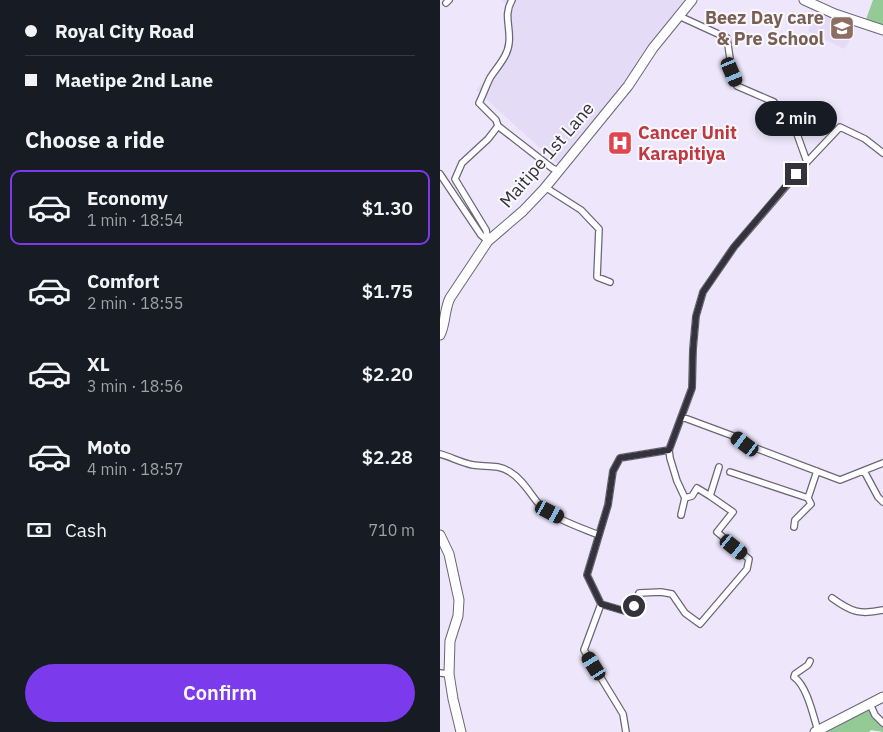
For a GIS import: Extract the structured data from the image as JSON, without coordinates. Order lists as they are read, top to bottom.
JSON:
{
  "streets": {
    "street": ["Maitipe 1st Lane"]
  },
  "places": {
    "school or university": ["Beez Day care & Pre School"],
    "hospital": ["Cancer Unit Karapitiya"]
  },
  "page": {
    "banner": ["Royal City Road", "Maetipe 2nd Lane"],
    "bubble": "2 min",
    "heading": "Choose a ride",
    "list": [
      {
        "name": "Economy",
        "note": "1 min · 18:54",
        "value": "$1.30"
      },
      {
        "name": "Comfort",
        "note": "2 min · 18:55",
        "value": "$1.75"
      },
      {
        "name": "XL",
        "note": "3 min · 18:56",
        "value": "$2.20"
      },
      {
        "name": "Moto",
        "note": "4 min · 18:57",
        "value": "$2.28"
      }
    ],
    "pay": ["Cash", "710 m"],
    "buttons": "Confirm"
  }
}
